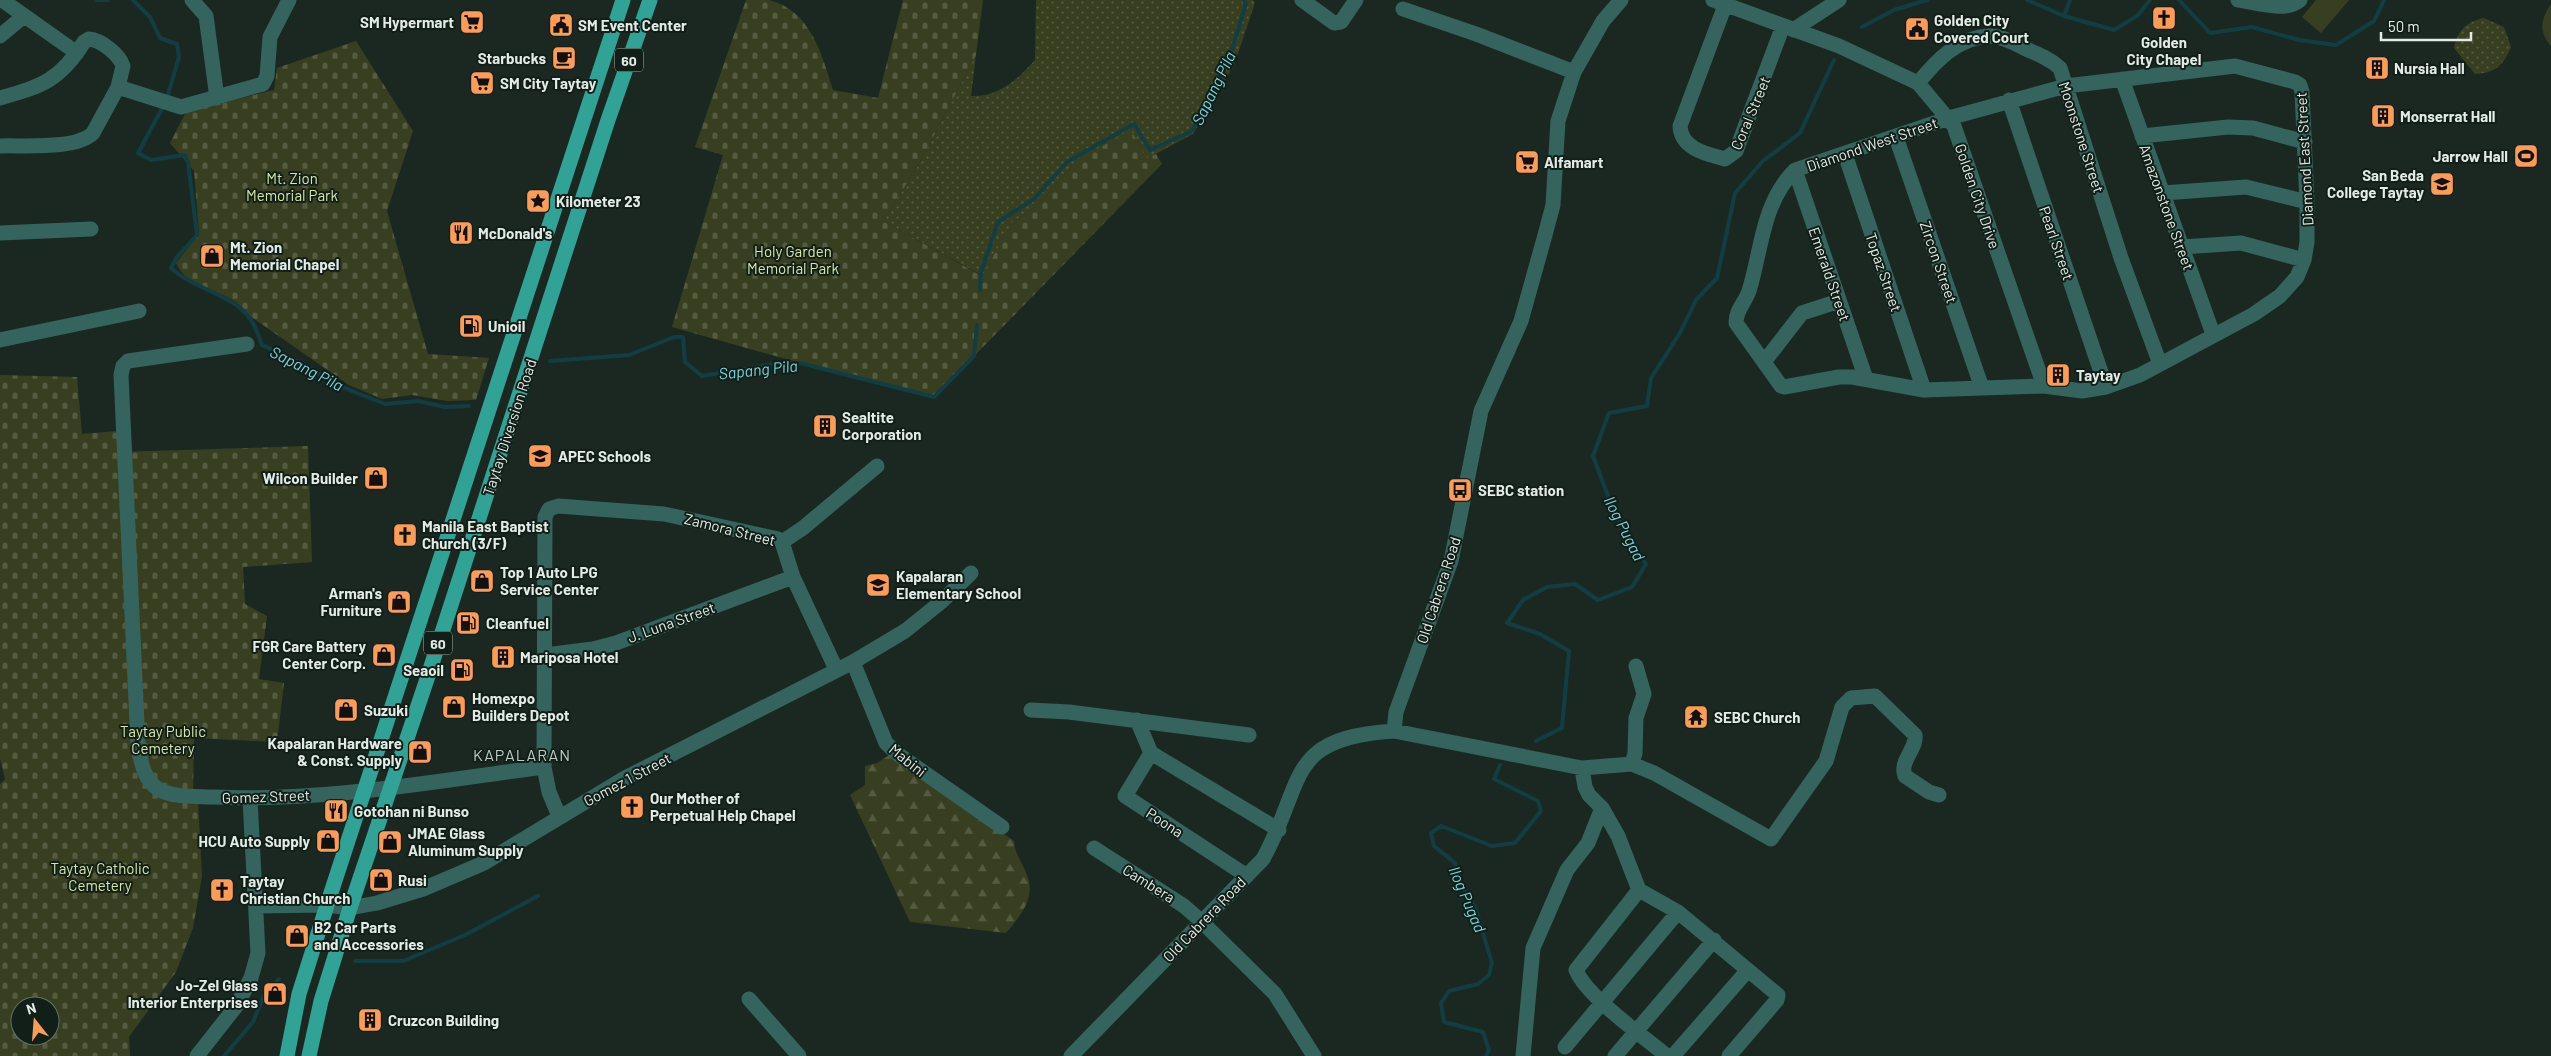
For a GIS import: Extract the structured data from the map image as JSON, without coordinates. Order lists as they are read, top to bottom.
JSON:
{
  "streets": {
    "main road": ["60", "Taytay Diversion Road"],
    "street": [
      "Coral Street",
      "Moonstone Street",
      "Diamond West Street",
      "Diamond East Street",
      "Golden City Drive",
      "Amazonstone Street",
      "Pearl Street",
      "Zircon Street",
      "Topaz Street",
      "Emerald Street",
      "Zamora Street",
      "Old Cabrera Road",
      "J. Luna Street",
      "Mabini",
      "Gomez 1 Street",
      "Gomez Street",
      "Poona",
      "Cambera"
    ]
  },
  "crossings": [
    ["Coral Street", "Golden City Drive"],
    ["Moonstone Street", "Diamond East Street"],
    ["Moonstone Street", "Golden City Drive"],
    ["Diamond West Street", "Diamond East Street"],
    ["Diamond West Street", "Golden City Drive"],
    ["Diamond West Street", "Zircon Street"],
    ["Diamond West Street", "Topaz Street"],
    ["Diamond West Street", "Emerald Street"],
    ["Diamond East Street", "Golden City Drive"],
    ["Diamond East Street", "Amazonstone Street"],
    ["Diamond East Street", "Pearl Street"],
    ["Taytay Diversion Road", "Gomez 1 Street"],
    ["Taytay Diversion Road", "Gomez Street"],
    ["Zamora Street", "J. Luna Street"],
    ["Zamora Street", "Gomez 1 Street"],
    ["Old Cabrera Road", "Poona"],
    ["Old Cabrera Road", "Cambera"],
    ["Mabini", "Gomez 1 Street"]
  ],
  "districts": ["KAPALARAN"],
  "water": ["Sapang Pila", "Ilog Pugad"],
  "parks": [
    "Mt. Zion Memorial Park",
    "Holy Garden Memorial Park",
    "Taytay Public Cemetery",
    "Taytay Catholic Cemetery"
  ],
  "places": {
    "church": [
      "Golden City Chapel",
      "Manila East Baptist Church (3/F)",
      "Our Mother of Perpetual Help Chapel",
      "Taytay Christian Church"
    ],
    "supermarket": ["SM Hypermart", "SM City Taytay", "Alfamart"],
    "public building": ["SM Event Center", "Golden City Covered Court"],
    "cafe": ["Starbucks"],
    "building": [
      "Nursia Hall",
      "Monserrat Hall",
      "Taytay",
      "Sealtite Corporation",
      "Mariposa Hotel",
      "Cruzcon Building"
    ],
    "sports": ["Jarrow Hall"],
    "school or university": ["San Beda College Taytay", "APEC Schools", "Kapalaran Elementary School"],
    "place": ["Kilometer 23"],
    "restaurant": ["McDonald's", "Gotohan ni Bunso"],
    "shop": [
      "Mt. Zion Memorial Chapel",
      "Wilcon Builder",
      "Top 1 Auto LPG Service Center",
      "Arman's Furniture",
      "FGR Care Battery Center Corp.",
      "Homexpo Builders Depot",
      "Suzuki",
      "Kapalaran Hardware & Const. Supply",
      "HCU Auto Supply",
      "JMAE Glass Aluminum Supply",
      "Rusi",
      "B2 Car Parts and Accessories",
      "Jo-Zel Glass Interior Enterprises"
    ],
    "fuel station": ["Unioil", "Cleanfuel", "Seaoil"],
    "bus stop": ["SEBC station"],
    "temple": ["SEBC Church"]
  },
  "scale_bar": "50 m",
  "north": "top"
}
